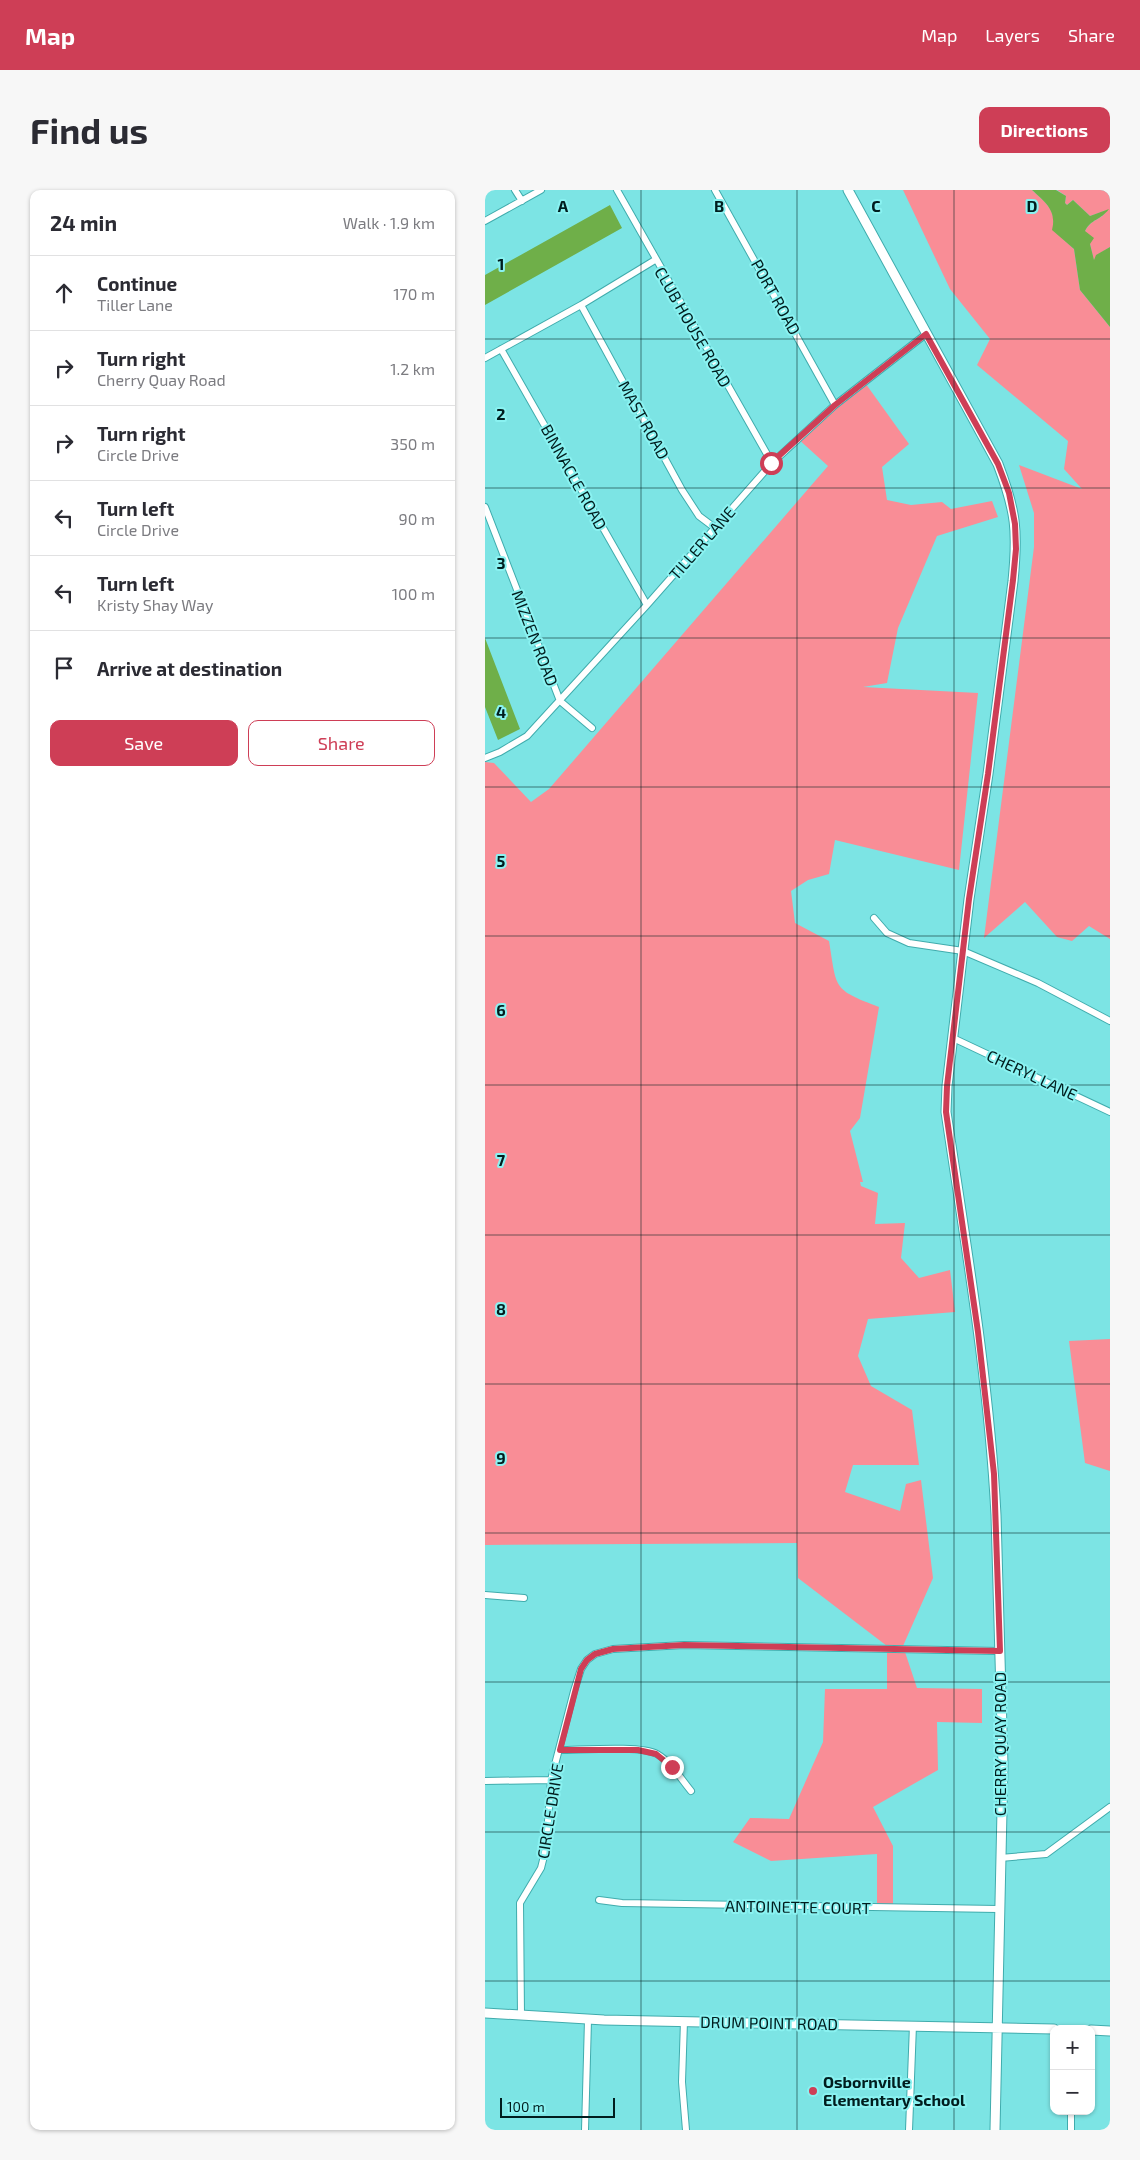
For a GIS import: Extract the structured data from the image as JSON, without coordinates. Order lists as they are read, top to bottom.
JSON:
{
  "streets": {
    "street": [
      "PORT ROAD",
      "CLUB HOUSE ROAD",
      "MAST ROAD",
      "BINNACLE ROAD",
      "TILLER LANE",
      "MIZZEN ROAD",
      "CHERYL LANE",
      "CHERRY QUAY ROAD",
      "CIRCLE DRIVE",
      "ANTOINETTE COURT",
      "DRUM POINT ROAD"
    ]
  },
  "crossings": [
    ["PORT ROAD", "TILLER LANE"],
    ["CLUB HOUSE ROAD", "TILLER LANE"],
    ["MAST ROAD", "TILLER LANE"],
    ["BINNACLE ROAD", "TILLER LANE"],
    ["TILLER LANE", "MIZZEN ROAD"],
    ["TILLER LANE", "CHERRY QUAY ROAD"],
    ["CHERYL LANE", "CHERRY QUAY ROAD"],
    ["CHERRY QUAY ROAD", "CIRCLE DRIVE"],
    ["CHERRY QUAY ROAD", "ANTOINETTE COURT"],
    ["CHERRY QUAY ROAD", "DRUM POINT ROAD"],
    ["CIRCLE DRIVE", "DRUM POINT ROAD"]
  ],
  "places": ["Osbornville Elementary School"],
  "scale_bar": "100 m",
  "page": {
    "header": "Map",
    "nav": ["Map", "Layers", "Share"],
    "buttons": [
      "Directions",
      ["Save", "Share"]
    ],
    "title": "Find us",
    "heading": ["24 min", "Walk · 1.9 km"],
    "list": [
      ["Continue", "Tiller Lane", "170 m"],
      ["Turn right", "Cherry Quay Road", "1.2 km"],
      ["Turn right", "Circle Drive", "350 m"],
      ["Turn left", "Circle Drive", "90 m"],
      ["Turn left", "Kristy Shay Way", "100 m"],
      "Arrive at destination"
    ],
    "map_buttons": ["+", "−"],
    "scale": "100 m"
  },
  "grid": {
    "columns": [
      "A",
      "B",
      "C",
      "D"
    ],
    "rows": [
      "1",
      "2",
      "3",
      "4",
      "5",
      "6",
      "7",
      "8",
      "9"
    ]
  }
}
